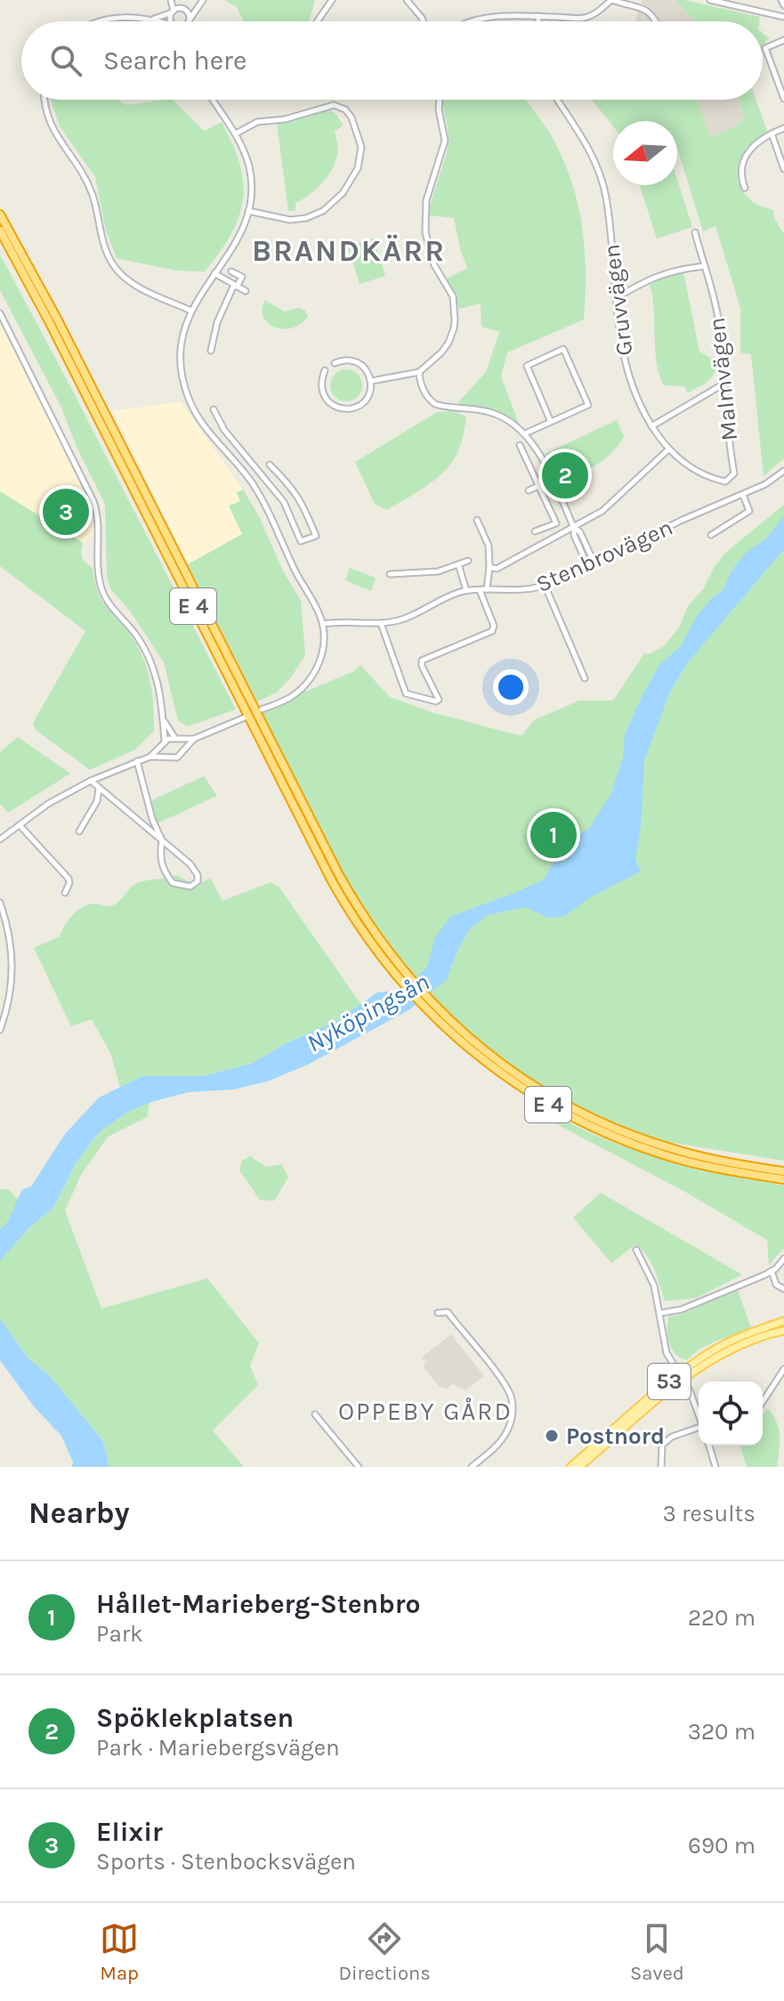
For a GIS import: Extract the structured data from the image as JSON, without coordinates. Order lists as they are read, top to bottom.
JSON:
{
  "streets": {
    "highway": ["E 4"],
    "main road": ["53"],
    "street": ["Gruvvägen", "Malmvägen", "Stenbrovägen"]
  },
  "crossings": [
    ["Gruvvägen", "Malmvägen"]
  ],
  "districts": ["BRANDKÄRR", "OPPEBY GÅRD"],
  "water": ["Nyköpingsån"],
  "places": ["Postnord"],
  "north": "left",
  "page": {
    "search": "Search here",
    "pins": ["2", "3", "1"],
    "heading": ["Nearby", "3 results"],
    "list": [
      {
        "mark": "1",
        "name": "Hållet-Marieberg-Stenbro",
        "note": "Park",
        "value": "220 m"
      },
      {
        "mark": "2",
        "name": "Spöklekplatsen",
        "note": "Park · Mariebergsvägen",
        "value": "320 m"
      },
      {
        "mark": "3",
        "name": "Elixir",
        "note": "Sports · Stenbocksvägen",
        "value": "690 m"
      }
    ],
    "nav": ["Map", "Directions", "Saved"]
  }
}
